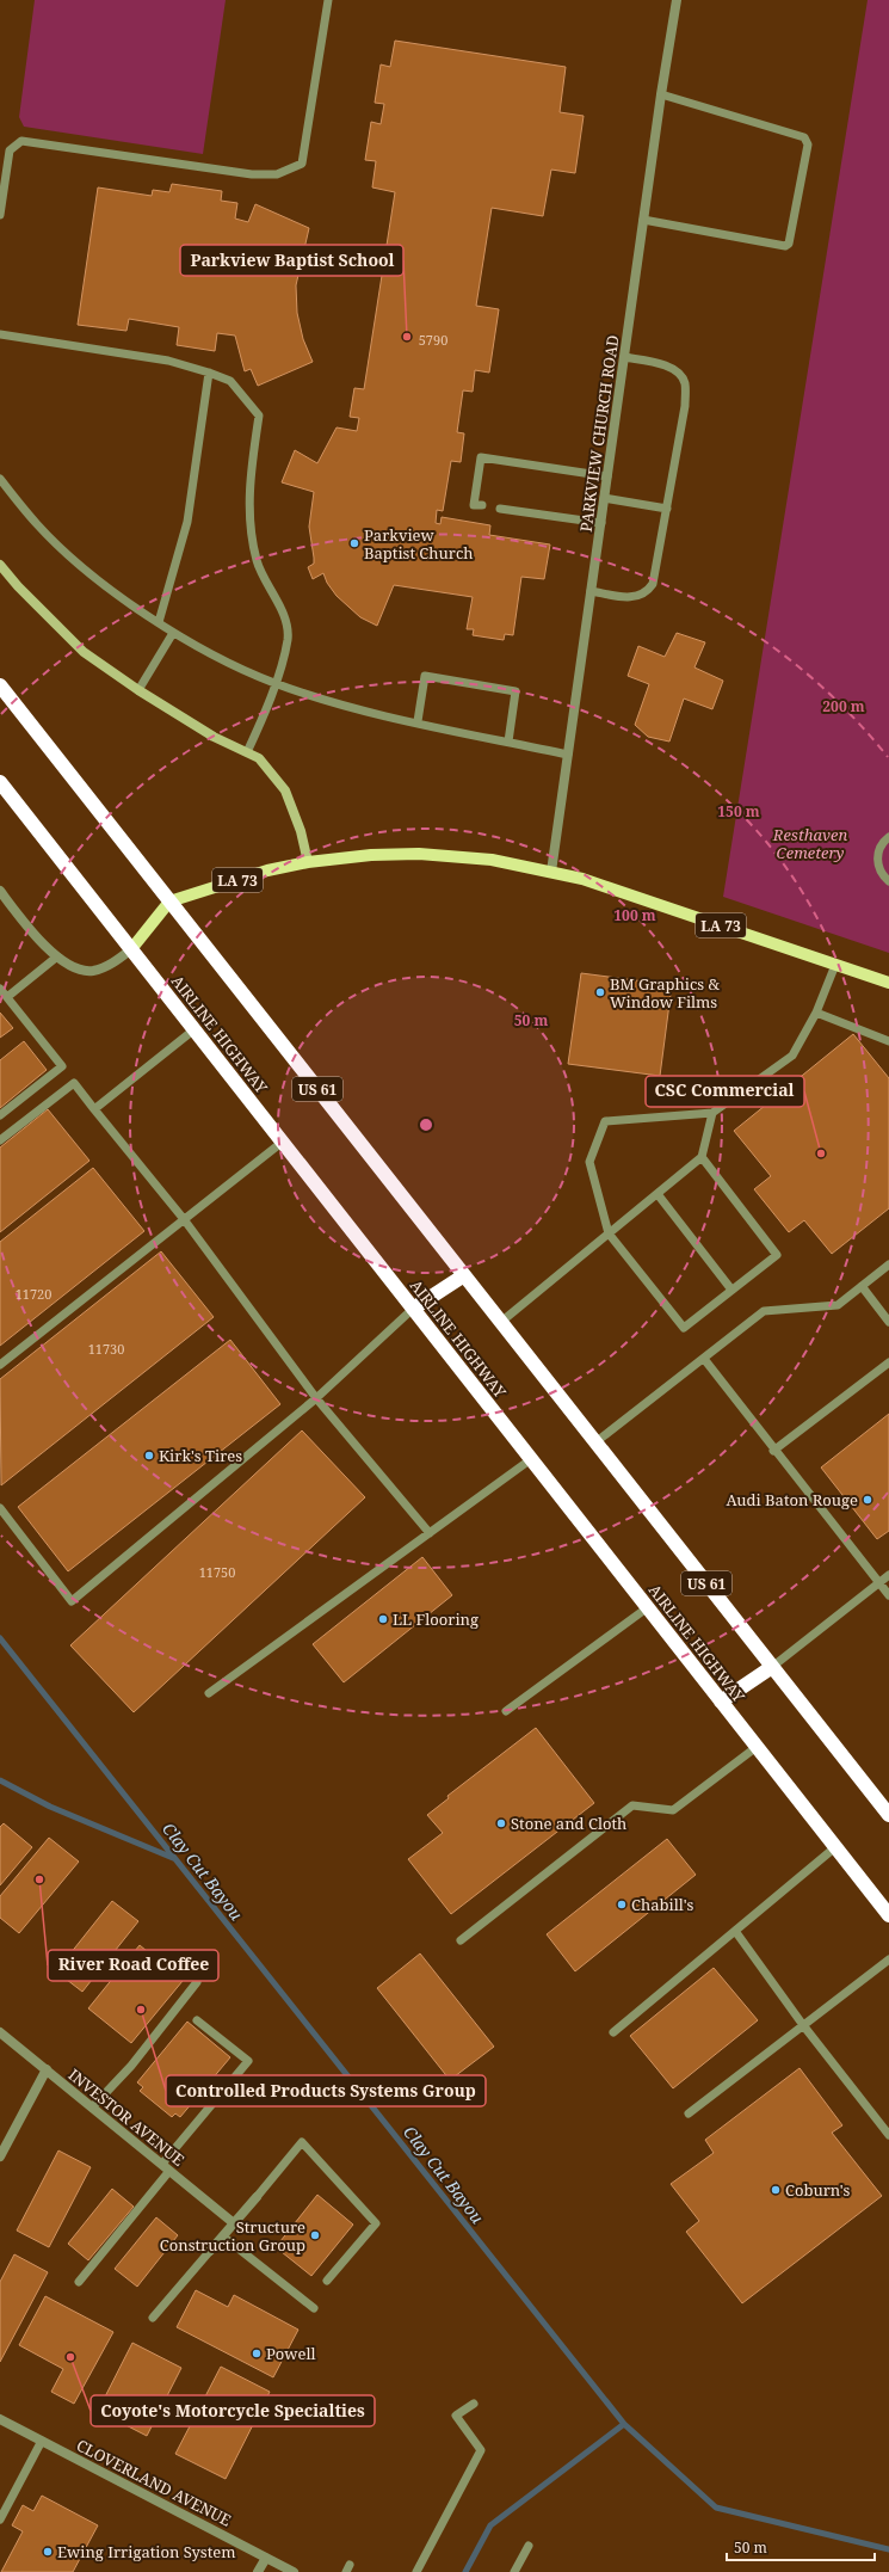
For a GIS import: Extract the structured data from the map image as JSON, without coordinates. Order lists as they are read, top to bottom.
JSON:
{
  "streets": {
    "highway": ["AIRLINE HIGHWAY", "US 61"],
    "main road": ["LA 73"],
    "street": ["PARKVIEW CHURCH ROAD", "INVESTOR AVENUE", "CLOVERLAND AVENUE"]
  },
  "crossings": [
    ["PARKVIEW CHURCH ROAD", "LA 73"],
    ["LA 73", "US 61"]
  ],
  "water": ["Clay Cut Bayou"],
  "parks": ["Resthaven Cemetery"],
  "places": [
    "Parkview Baptist School",
    "Parkview Baptist Church",
    "BM Graphics & Window Films",
    "CSC Commercial",
    "Kirk's Tires",
    "Audi Baton Rouge",
    "LL Flooring",
    "Stone and Cloth",
    "River Road Coffee",
    "Chabill's",
    "Controlled Products Systems Group",
    "Coburn's",
    "Structure Construction Group",
    "Powell",
    "Coyote's Motorcycle Specialties",
    "Ewing Irrigation System"
  ],
  "house_numbers": [
    "5790",
    "11720",
    "11730",
    "11750"
  ],
  "scale_bar": "50 m",
  "rings": [
    "200 m",
    "150 m",
    "100 m",
    "50 m"
  ]
}
